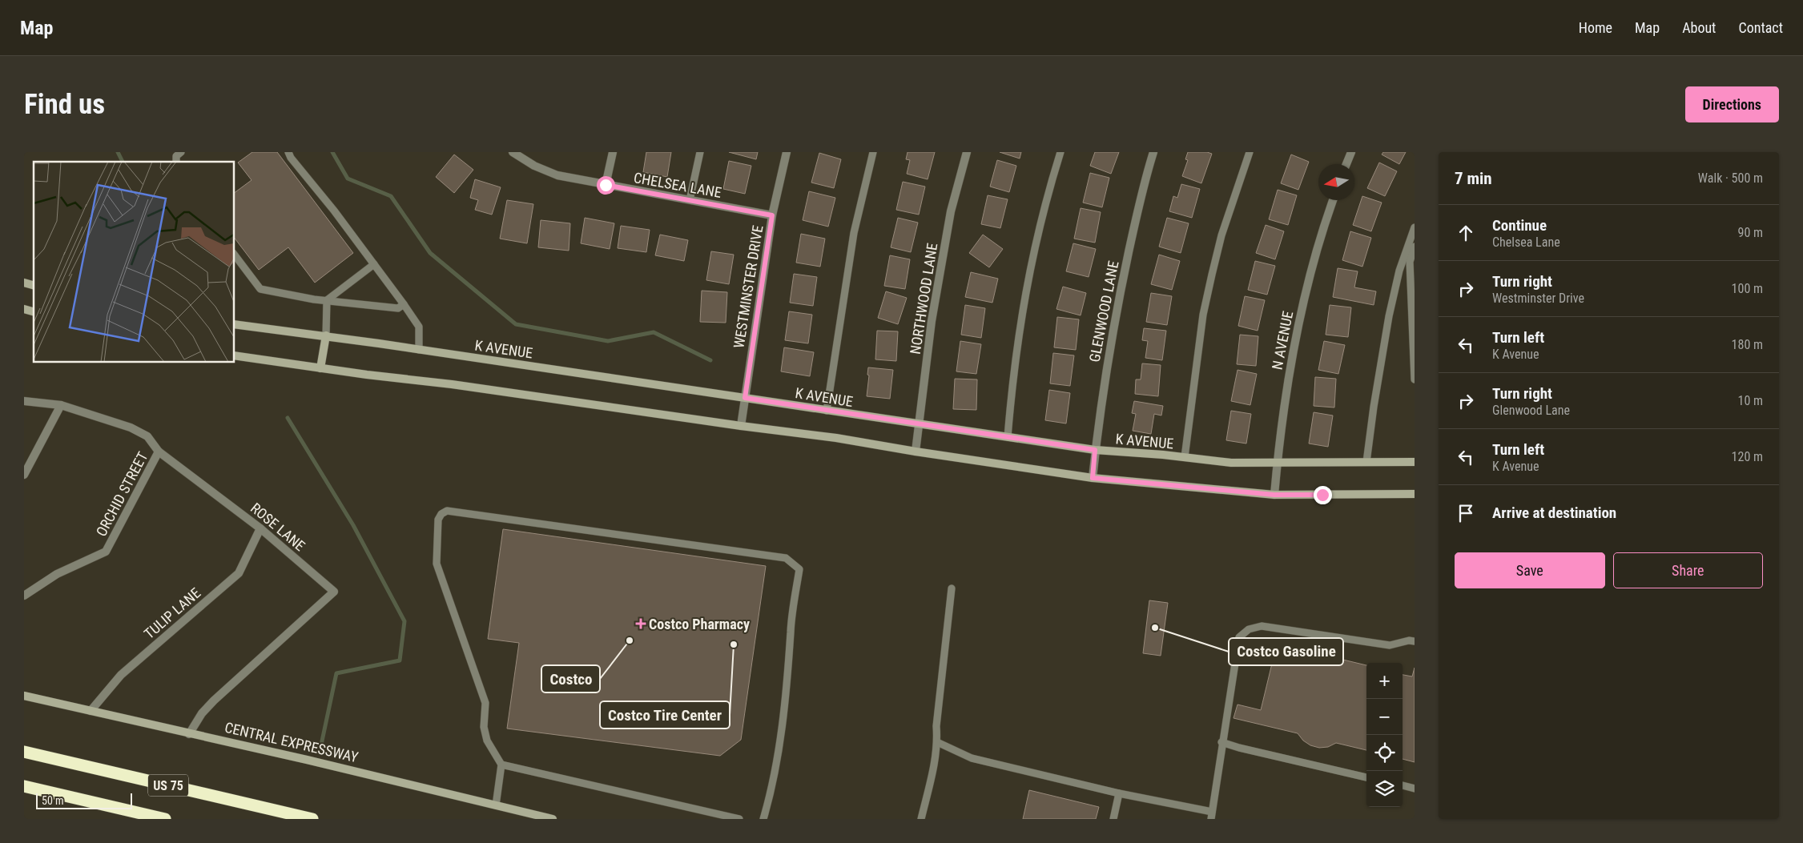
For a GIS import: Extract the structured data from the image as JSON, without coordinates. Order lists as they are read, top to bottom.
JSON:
{
  "streets": {
    "highway": ["US 75"],
    "main road": ["K AVENUE", "CENTRAL EXPRESSWAY"],
    "street": [
      "CHELSEA LANE",
      "WESTMINSTER DRIVE",
      "NORTHWOOD LANE",
      "GLENWOOD LANE",
      "N AVENUE",
      "ORCHID STREET",
      "ROSE LANE",
      "TULIP LANE"
    ]
  },
  "crossings": [
    ["CHELSEA LANE", "WESTMINSTER DRIVE"],
    ["WESTMINSTER DRIVE", "K AVENUE"],
    ["NORTHWOOD LANE", "K AVENUE"],
    ["GLENWOOD LANE", "K AVENUE"],
    ["N AVENUE", "K AVENUE"],
    ["ORCHID STREET", "ROSE LANE"],
    ["ROSE LANE", "TULIP LANE"],
    ["ROSE LANE", "CENTRAL EXPRESSWAY"],
    ["TULIP LANE", "CENTRAL EXPRESSWAY"]
  ],
  "places": {
    "health": ["Costco Pharmacy"],
    "other": ["Costco Gasoline", "Costco", "Costco Tire Center"]
  },
  "scale_bar": "50 m",
  "north": "left",
  "page": {
    "header": "Map",
    "nav": [
      "Home",
      "Map",
      "About",
      "Contact"
    ],
    "buttons": [
      "Directions",
      ["Save", "Share"]
    ],
    "title": "Find us",
    "heading": ["7 min", "Walk · 500 m"],
    "list": [
      ["Continue", "Chelsea Lane", "90 m"],
      ["Turn right", "Westminster Drive", "100 m"],
      ["Turn left", "K Avenue", "180 m"],
      ["Turn right", "Glenwood Lane", "10 m"],
      ["Turn left", "K Avenue", "120 m"],
      "Arrive at destination"
    ],
    "map_buttons": ["+", "−"],
    "scale": "50 m"
  }
}
